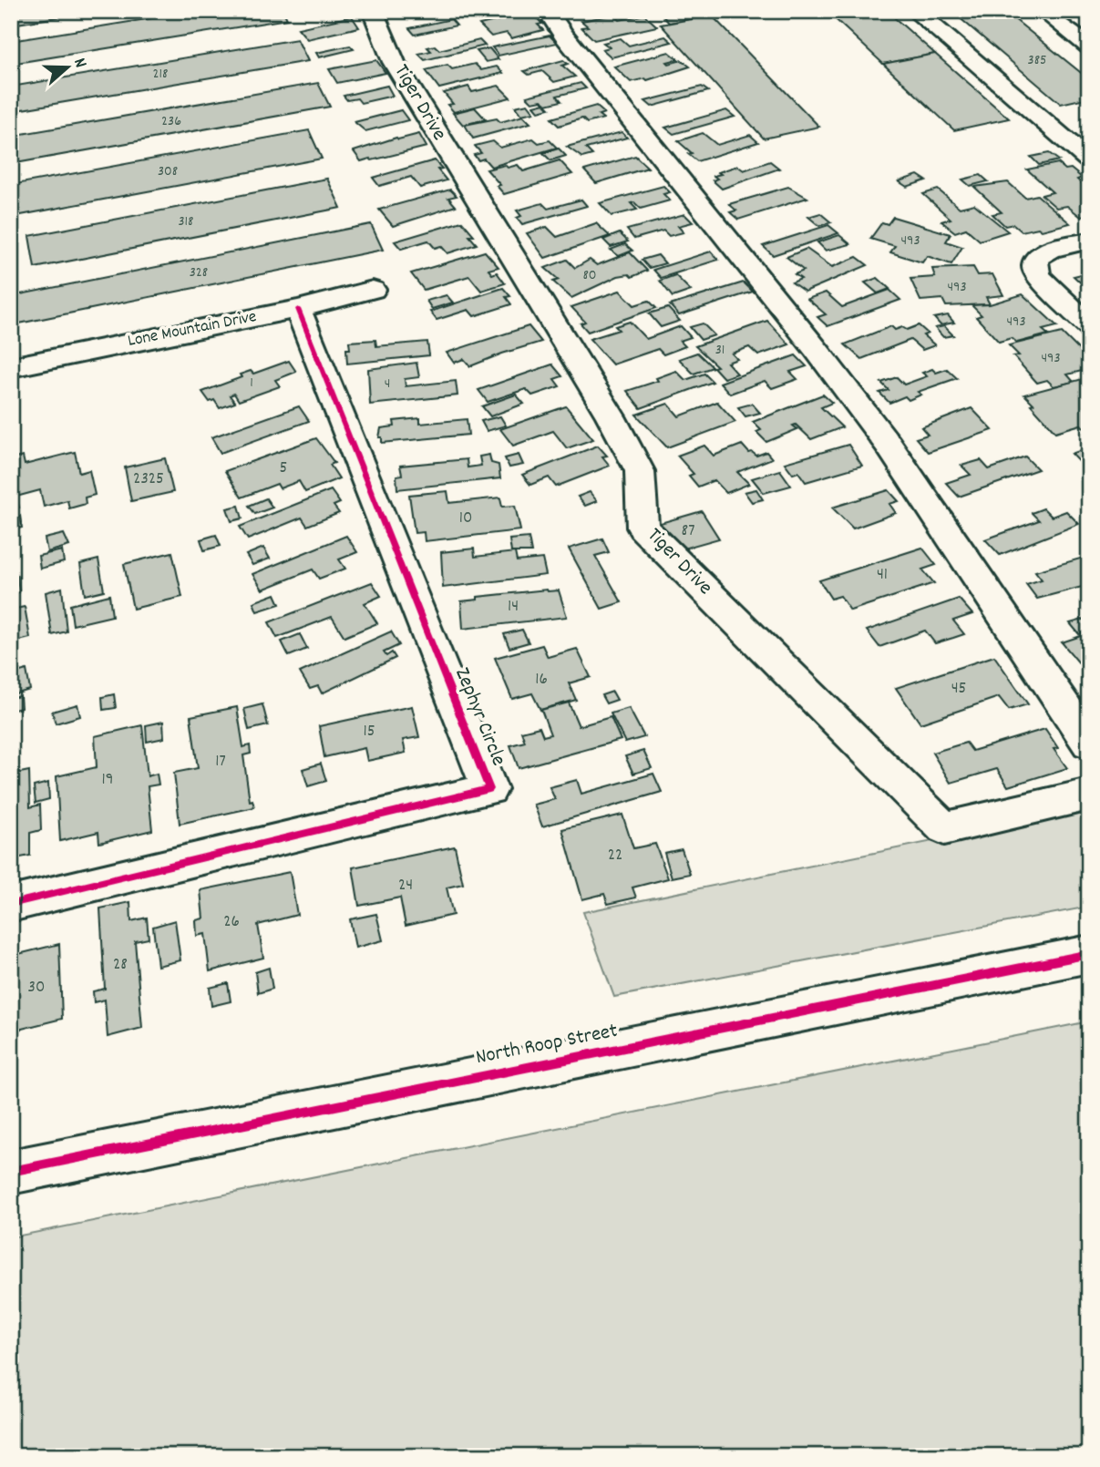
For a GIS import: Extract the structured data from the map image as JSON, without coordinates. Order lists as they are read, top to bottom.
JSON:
{
  "streets": {
    "street": [
      "Tiger Drive",
      "Lone Mountain Drive",
      "Zephyr Circle",
      "North Roop Street"
    ]
  },
  "crossings": [
    ["Lone Mountain Drive", "Zephyr Circle"]
  ],
  "house_numbers": [
    "385",
    "218",
    "236",
    "308",
    "318",
    "493",
    "328",
    "80",
    "493",
    "493",
    "31",
    "493",
    "1",
    "4",
    "5",
    "2325",
    "10",
    "87",
    "41",
    "14",
    "16",
    "45",
    "15",
    "17",
    "19",
    "22",
    "24",
    "26",
    "28",
    "30"
  ],
  "north": "right"
}
